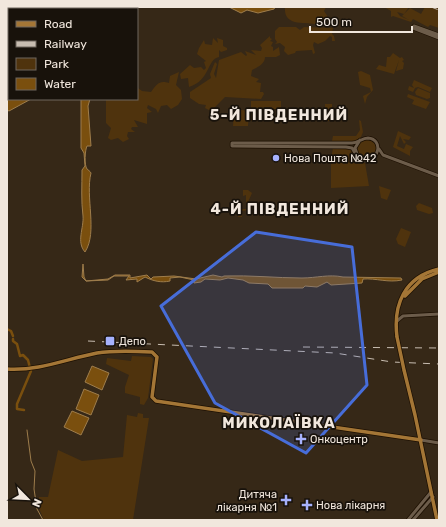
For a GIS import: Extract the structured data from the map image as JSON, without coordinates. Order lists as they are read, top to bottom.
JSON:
{
  "districts": ["5-Й ПІВДЕННИЙ", "4-Й ПІВДЕННИЙ", "МИКОЛАЇВКА"],
  "places": {
    "other": ["Нова Пошта №42"],
    "transit": ["Депо"],
    "health": ["Онкоцентр", "Дитяча лікарня №1", "Нова лікарня"]
  },
  "legend": [
    "Road",
    "Railway",
    "Park",
    "Water"
  ],
  "scale_bar": "500 m",
  "north": "bottom right"
}
